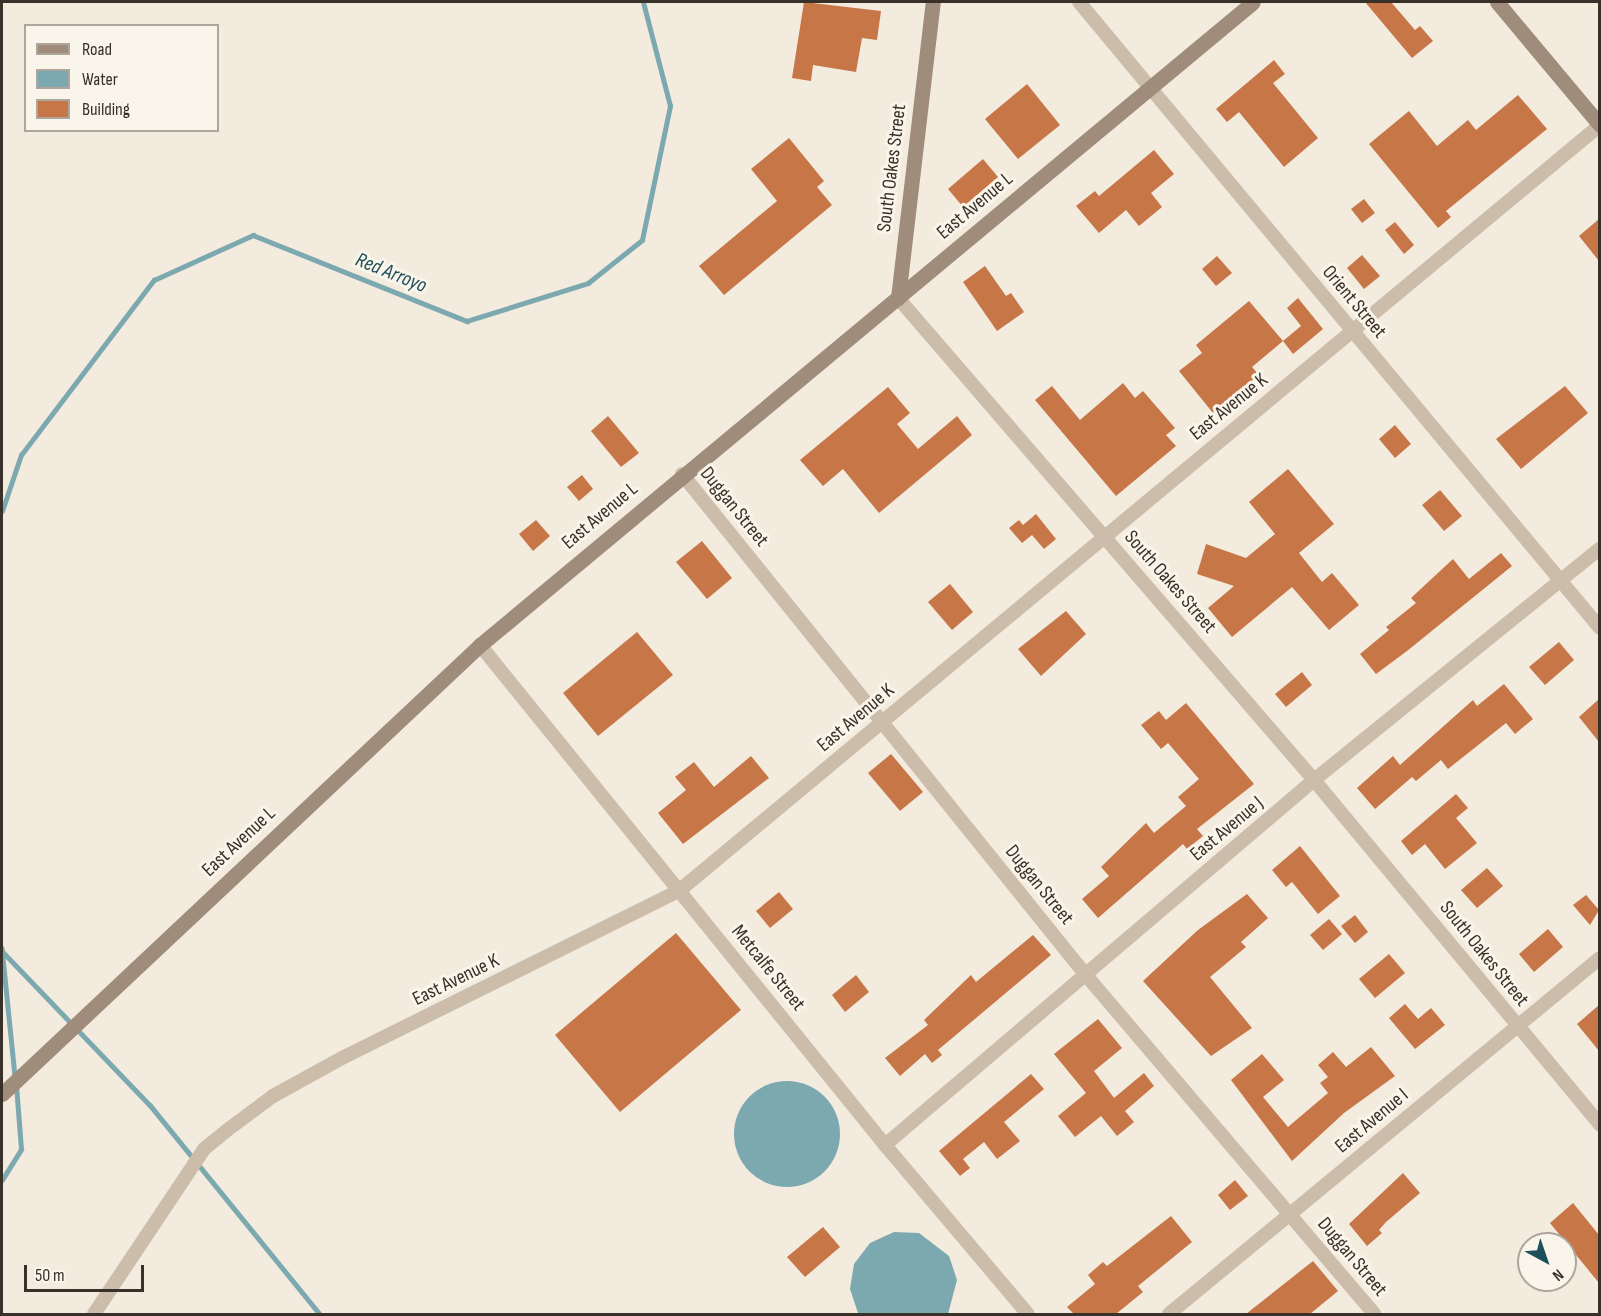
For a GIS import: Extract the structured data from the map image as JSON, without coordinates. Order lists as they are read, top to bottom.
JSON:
{
  "streets": {
    "main road": ["South Oakes Street", "East Avenue L"],
    "street": [
      "Orient Street",
      "East Avenue K",
      "Duggan Street",
      "East Avenue J",
      "Metcalfe Street",
      "East Avenue I"
    ]
  },
  "crossings": [
    ["South Oakes Street", "East Avenue L"],
    ["South Oakes Street", "East Avenue K"],
    ["South Oakes Street", "East Avenue J"],
    ["South Oakes Street", "East Avenue I"],
    ["East Avenue L", "Orient Street"],
    ["East Avenue L", "Duggan Street"],
    ["East Avenue L", "Metcalfe Street"],
    ["Orient Street", "East Avenue K"],
    ["Orient Street", "East Avenue J"],
    ["East Avenue K", "Duggan Street"],
    ["East Avenue K", "Metcalfe Street"],
    ["Duggan Street", "East Avenue J"],
    ["Duggan Street", "East Avenue I"],
    ["East Avenue J", "Metcalfe Street"]
  ],
  "water": ["Red Arroyo"],
  "legend": ["Road", "Water", "Building"],
  "scale_bar": "50 m",
  "north": "bottom right"
}
